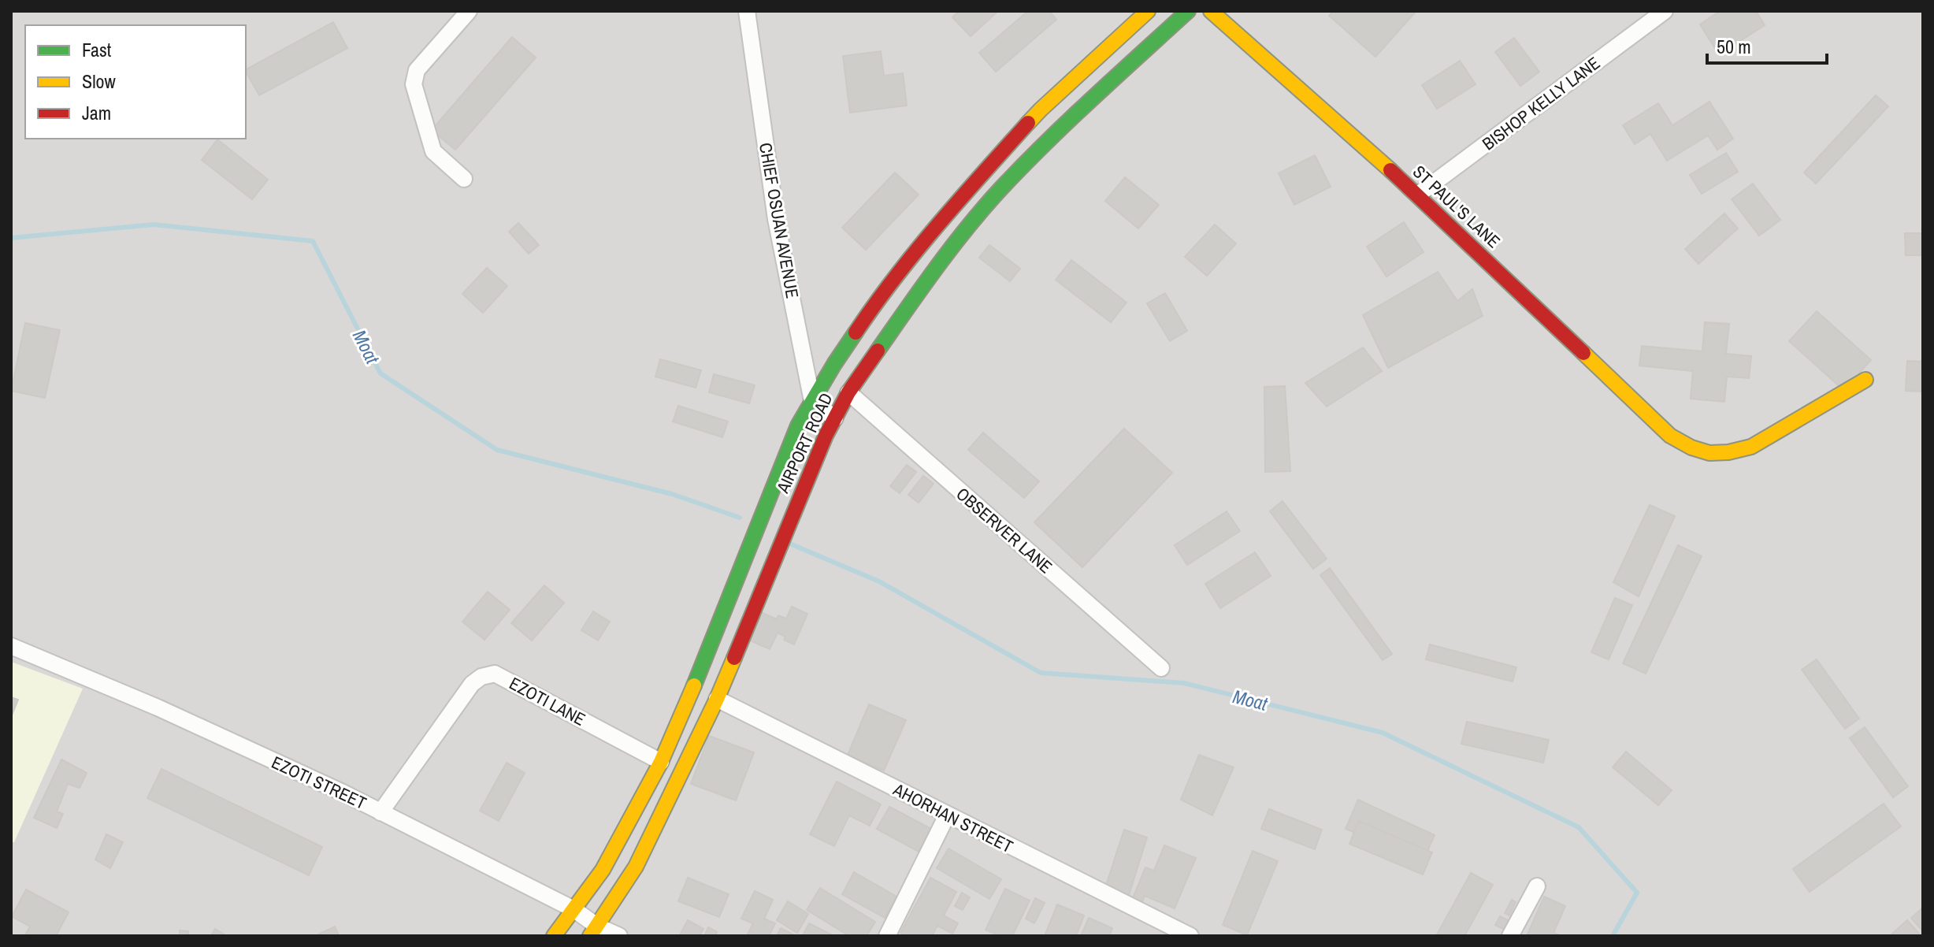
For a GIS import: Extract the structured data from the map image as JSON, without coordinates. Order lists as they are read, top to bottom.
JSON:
{
  "streets": {
    "main road": ["ST PAUL'S LANE", "AIRPORT ROAD"],
    "street": [
      "BISHOP KELLY LANE",
      "CHIEF OSUAN AVENUE",
      "OBSERVER LANE",
      "EZOTI LANE",
      "EZOTI STREET",
      "AHORHAN STREET"
    ]
  },
  "crossings": [
    ["BISHOP KELLY LANE", "ST PAUL'S LANE"],
    ["CHIEF OSUAN AVENUE", "AIRPORT ROAD"],
    ["AIRPORT ROAD", "OBSERVER LANE"],
    ["AIRPORT ROAD", "EZOTI LANE"],
    ["AIRPORT ROAD", "EZOTI STREET"],
    ["AIRPORT ROAD", "AHORHAN STREET"],
    ["EZOTI LANE", "EZOTI STREET"]
  ],
  "water": ["Moat"],
  "legend": ["Fast", "Slow", "Jam"],
  "scale_bar": "50 m"
}
